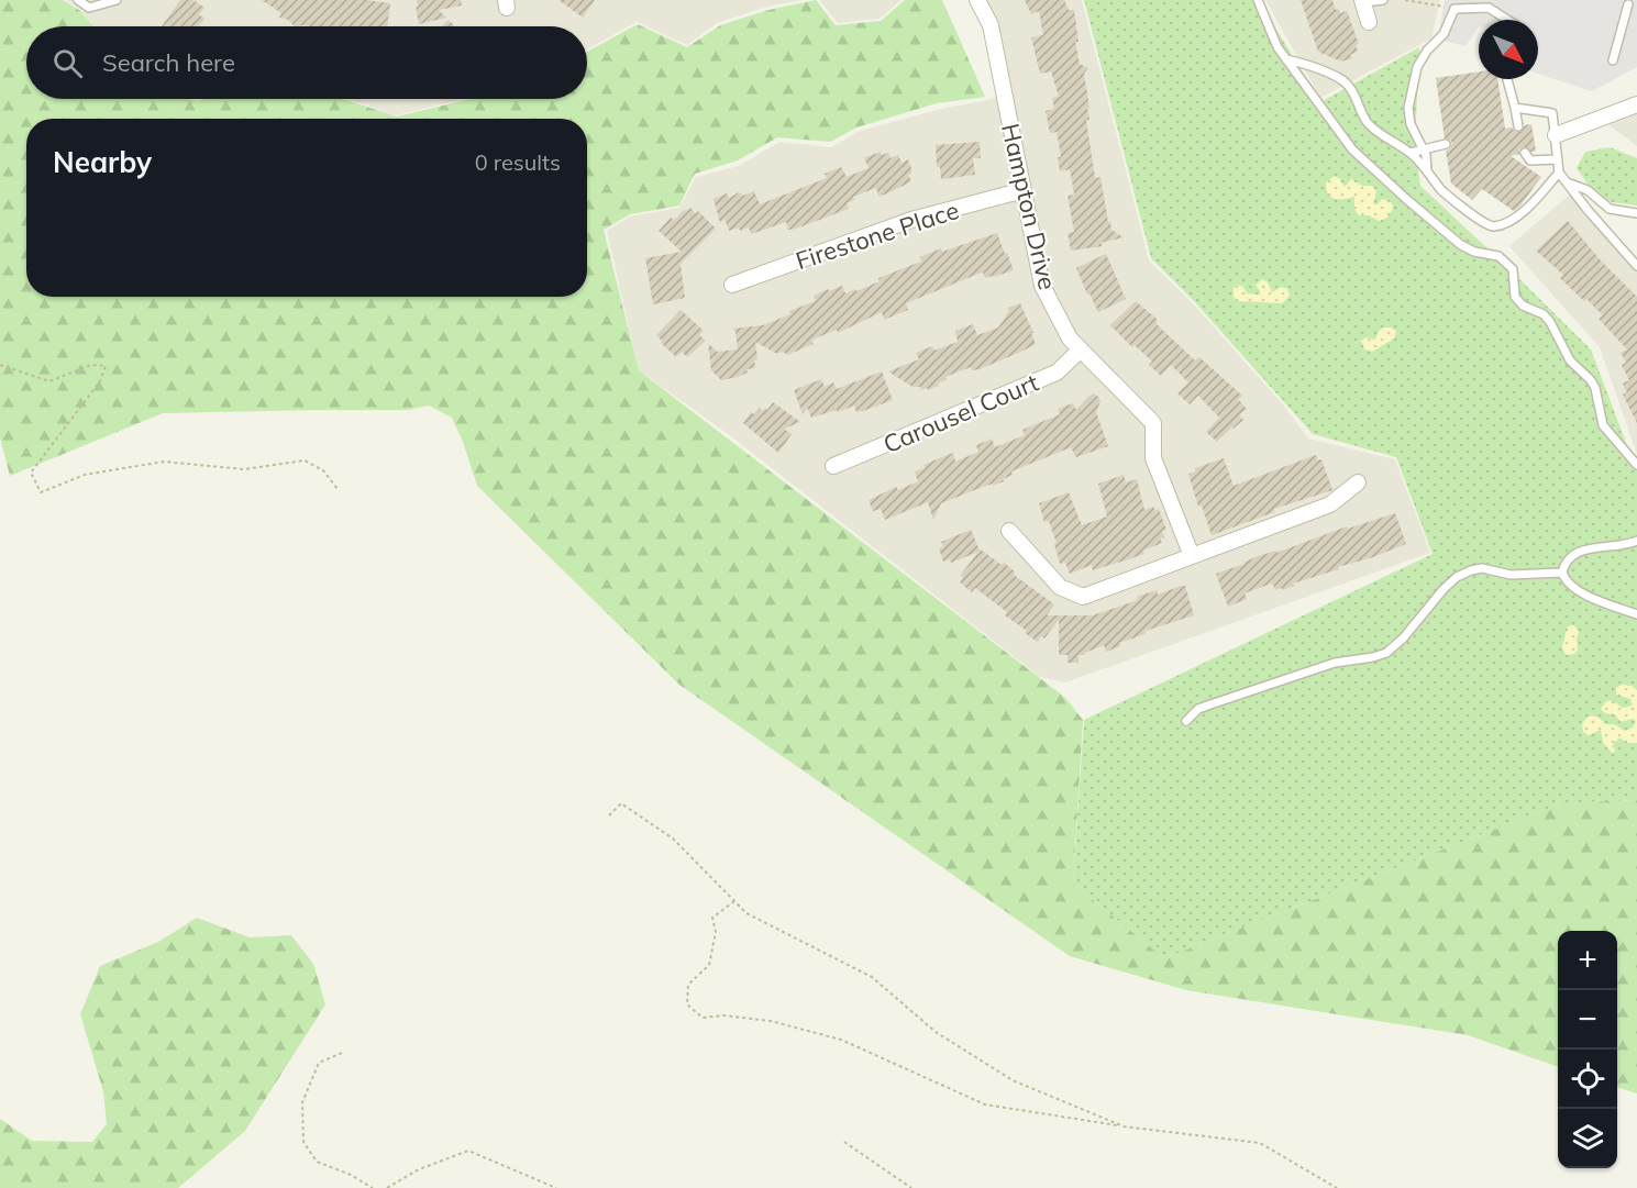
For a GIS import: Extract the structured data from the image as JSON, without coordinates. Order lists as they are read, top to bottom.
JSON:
{
  "streets": {
    "street": ["Hampton Drive", "Firestone Place", "Carousel Court"]
  },
  "crossings": [
    ["Hampton Drive", "Firestone Place"],
    ["Hampton Drive", "Carousel Court"]
  ],
  "north": "bottom right",
  "page": {
    "search": "Search here",
    "heading": ["Nearby", "0 results"],
    "map_buttons": ["+", "−"]
  }
}
